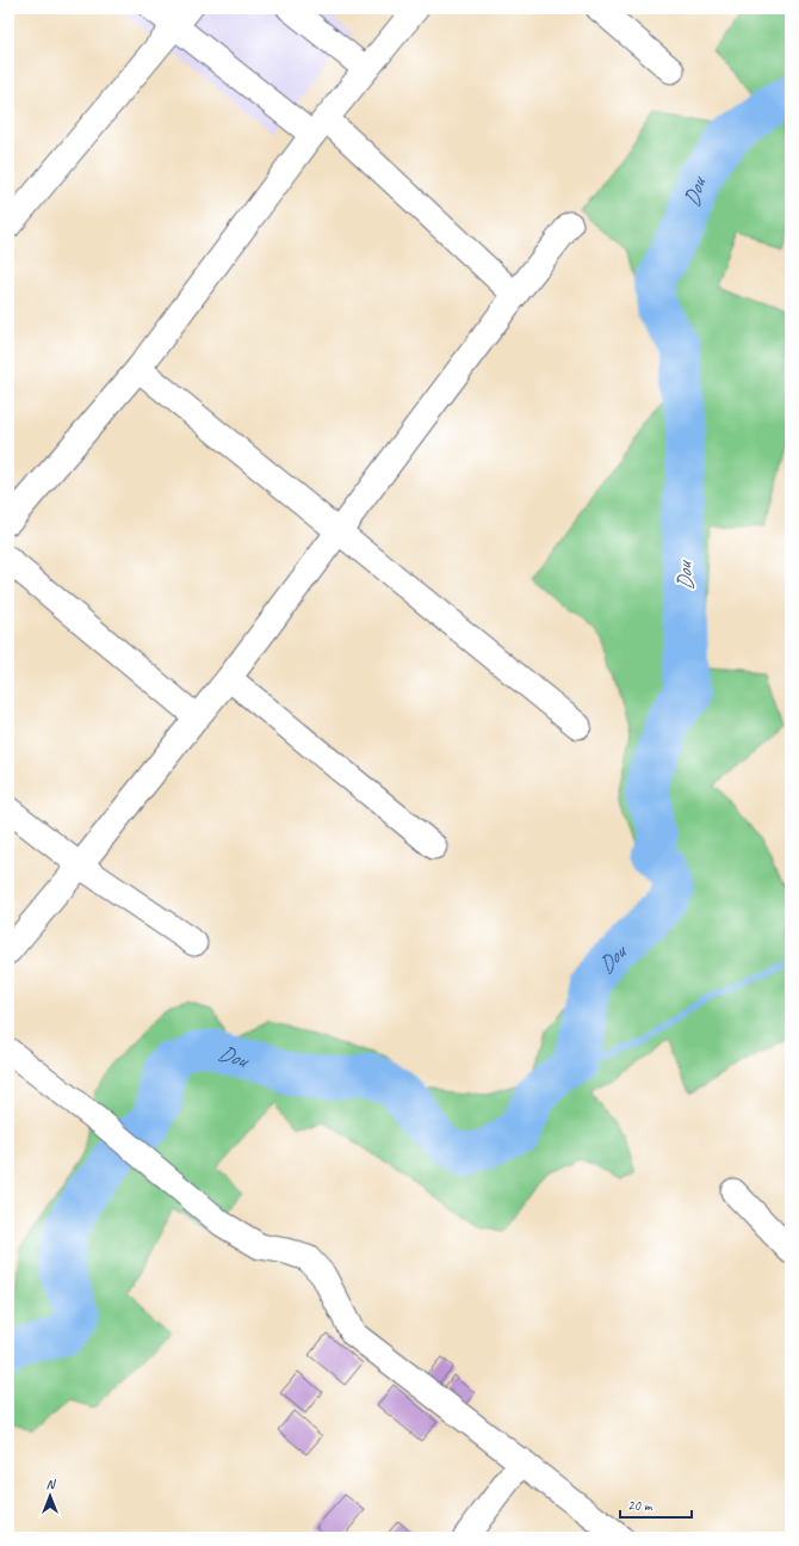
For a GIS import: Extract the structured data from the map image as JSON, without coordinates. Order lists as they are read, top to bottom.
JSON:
{
  "water": ["Dou"],
  "scale_bar": "20 m",
  "north": "top"
}
